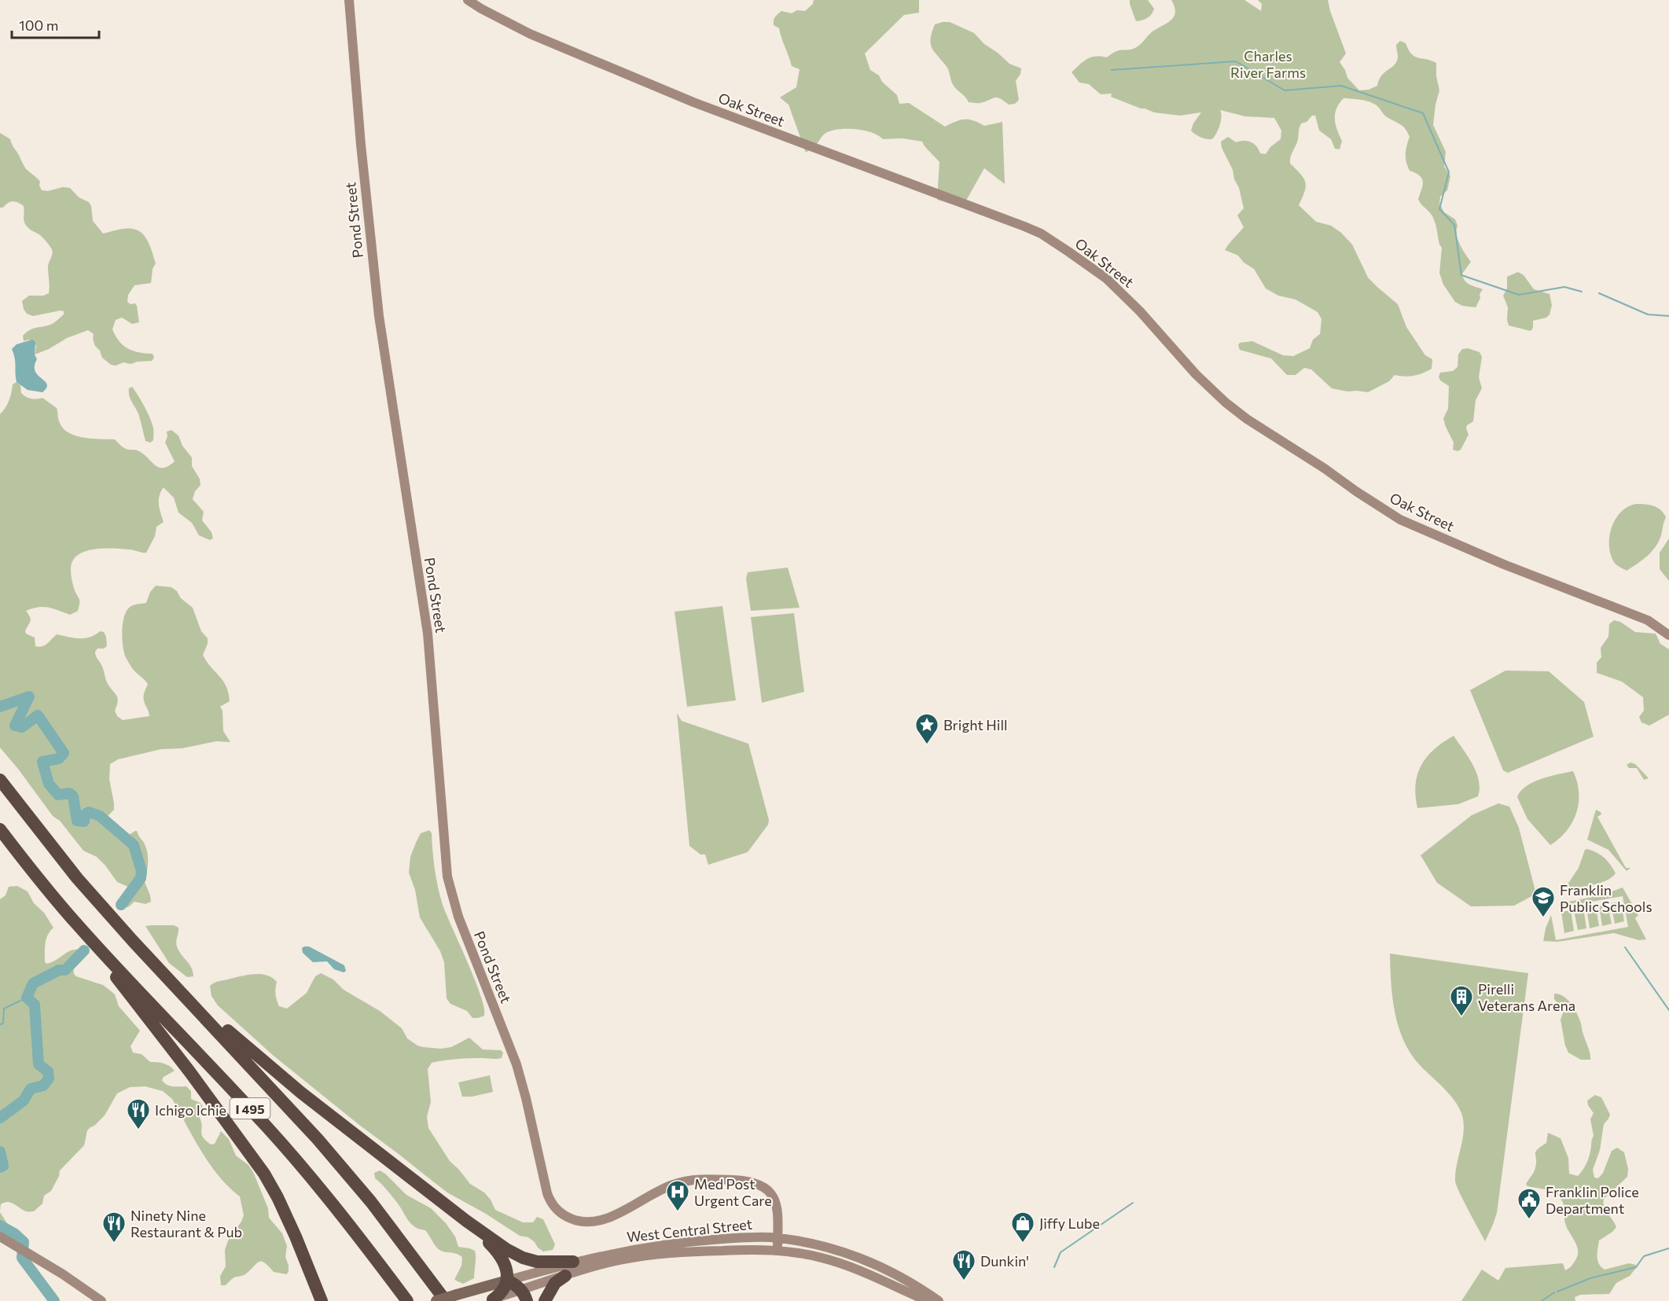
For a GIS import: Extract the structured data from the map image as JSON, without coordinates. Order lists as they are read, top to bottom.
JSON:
{
  "streets": {
    "highway": ["I 495"],
    "main road": ["Oak Street", "Pond Street", "West Central Street"]
  },
  "crossings": [
    ["Pond Street", "West Central Street"],
    ["I 495", "West Central Street"]
  ],
  "parks": ["Charles River Farms"],
  "places": {
    "place": ["Bright Hill"],
    "school or university": ["Franklin Public Schools"],
    "building": ["Pirelli Veterans Arena"],
    "restaurant": ["Ichigo Ichie", "Ninety Nine Restaurant & Pub", "Dunkin'"],
    "hospital": ["Med Post Urgent Care"],
    "public building": ["Franklin Police Department"],
    "shop": ["Jiffy Lube"]
  },
  "scale_bar": "100 m"
}
